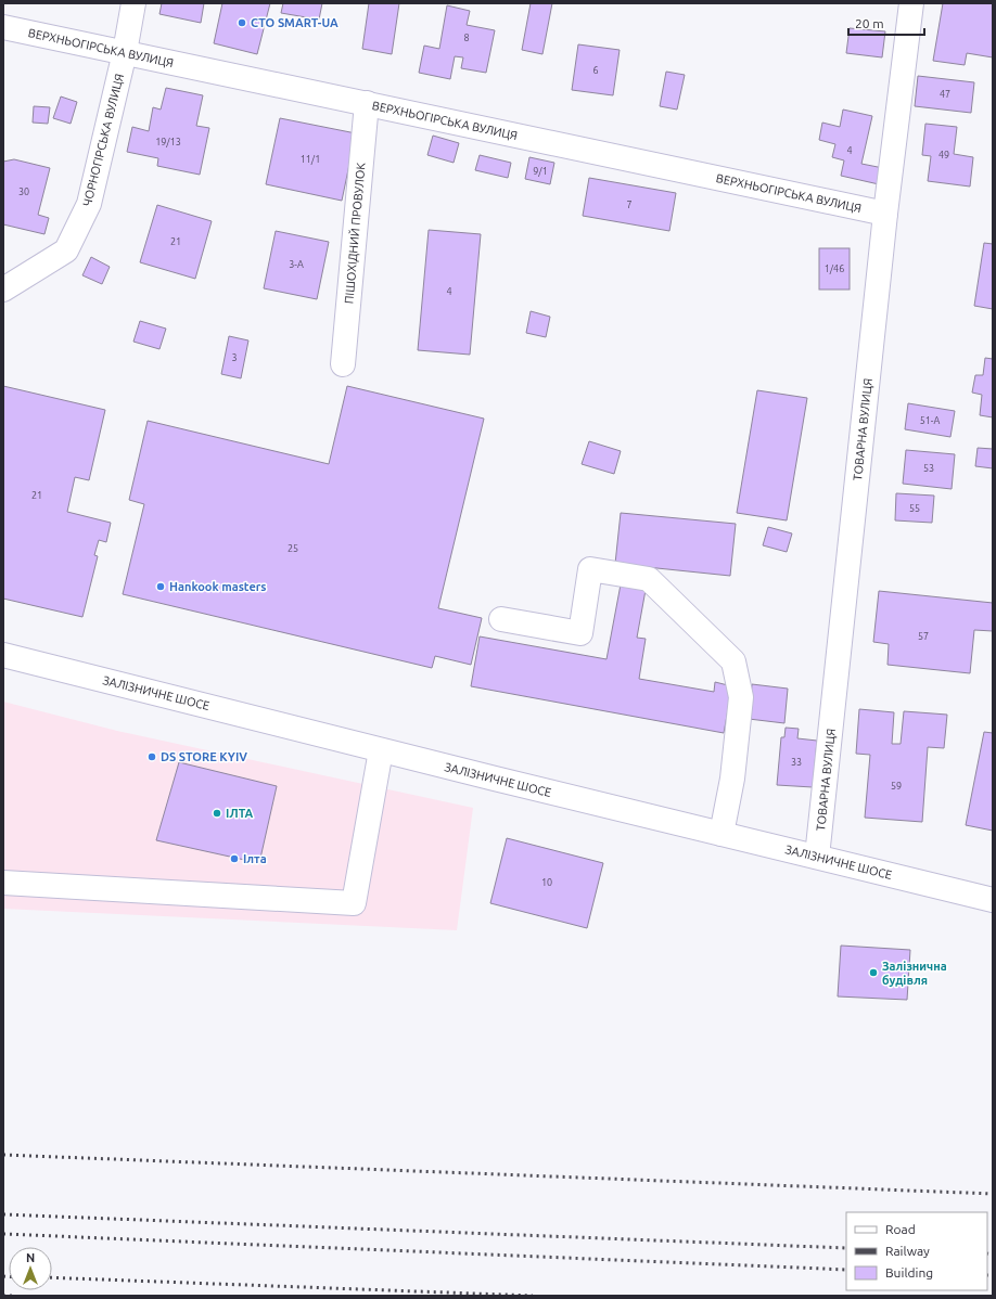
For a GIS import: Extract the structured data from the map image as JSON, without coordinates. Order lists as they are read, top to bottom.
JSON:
{
  "streets": {
    "street": [
      "ВЕРХНЬОГІРСЬКА ВУЛИЦЯ",
      "ЧОРНОГІРСЬКА ВУЛИЦЯ",
      "ПІШОХІДНИЙ ПРОВУЛОК",
      "ТОВАРНА ВУЛИЦЯ",
      "ЗАЛІЗНИЧНЕ ШОСЕ"
    ]
  },
  "crossings": [
    ["ВЕРХНЬОГІРСЬКА ВУЛИЦЯ", "ЧОРНОГІРСЬКА ВУЛИЦЯ"],
    ["ВЕРХНЬОГІРСЬКА ВУЛИЦЯ", "ПІШОХІДНИЙ ПРОВУЛОК"],
    ["ВЕРХНЬОГІРСЬКА ВУЛИЦЯ", "ТОВАРНА ВУЛИЦЯ"],
    ["ТОВАРНА ВУЛИЦЯ", "ЗАЛІЗНИЧНЕ ШОСЕ"]
  ],
  "places": [
    "СТО SMART-UA",
    "Hankook masters",
    "DS STORE KYIV",
    "ІЛТА",
    "Ілта",
    "Залізнична будівля"
  ],
  "house_numbers": [
    "8",
    "6",
    "47",
    "19/13",
    "4",
    "49",
    "11/1",
    "9/1",
    "30",
    "7",
    "21",
    "3-А",
    "1/46",
    "4",
    "3",
    "51-А",
    "53",
    "21",
    "55",
    "25",
    "57",
    "33",
    "59",
    "10"
  ],
  "legend": ["Road", "Railway", "Building"],
  "scale_bar": "20 m",
  "north": "top"
}
